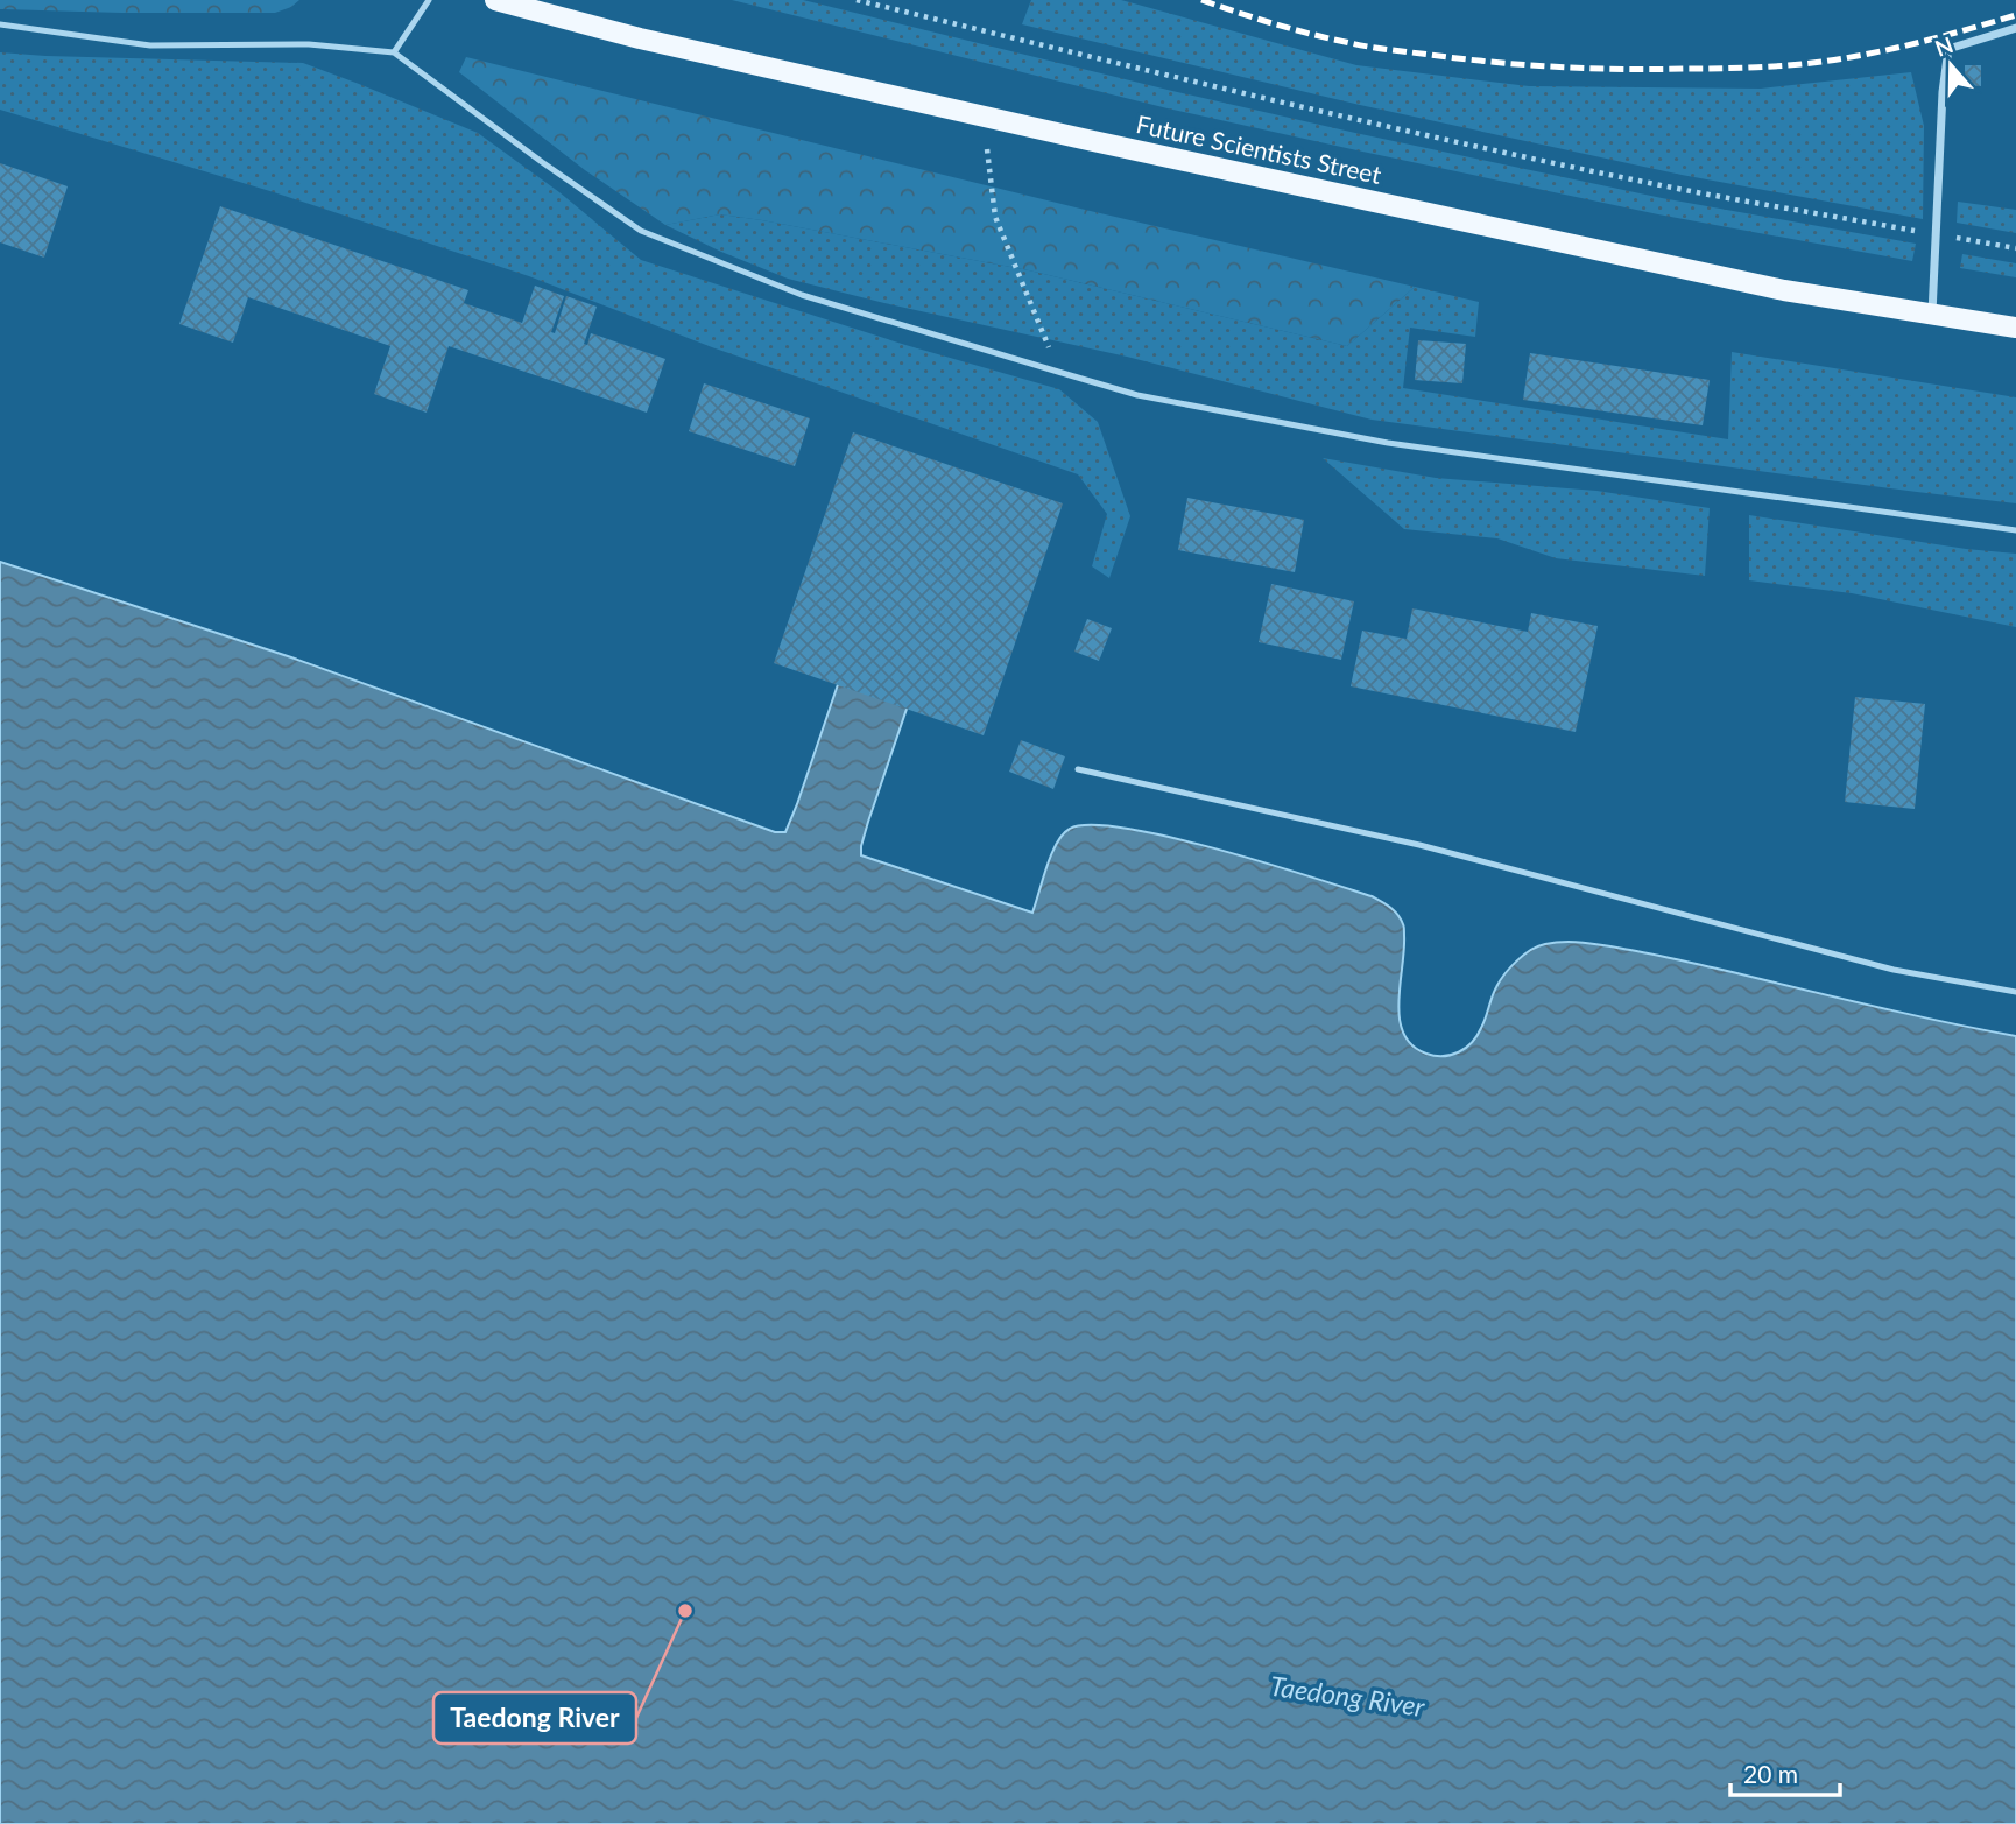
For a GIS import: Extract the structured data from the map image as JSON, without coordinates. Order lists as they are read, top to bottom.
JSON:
{
  "streets": {
    "main road": ["Future Scientists Street"]
  },
  "water": ["Taedong River"],
  "places": ["Taedong River"],
  "scale_bar": "20 m",
  "north": "top"
}
